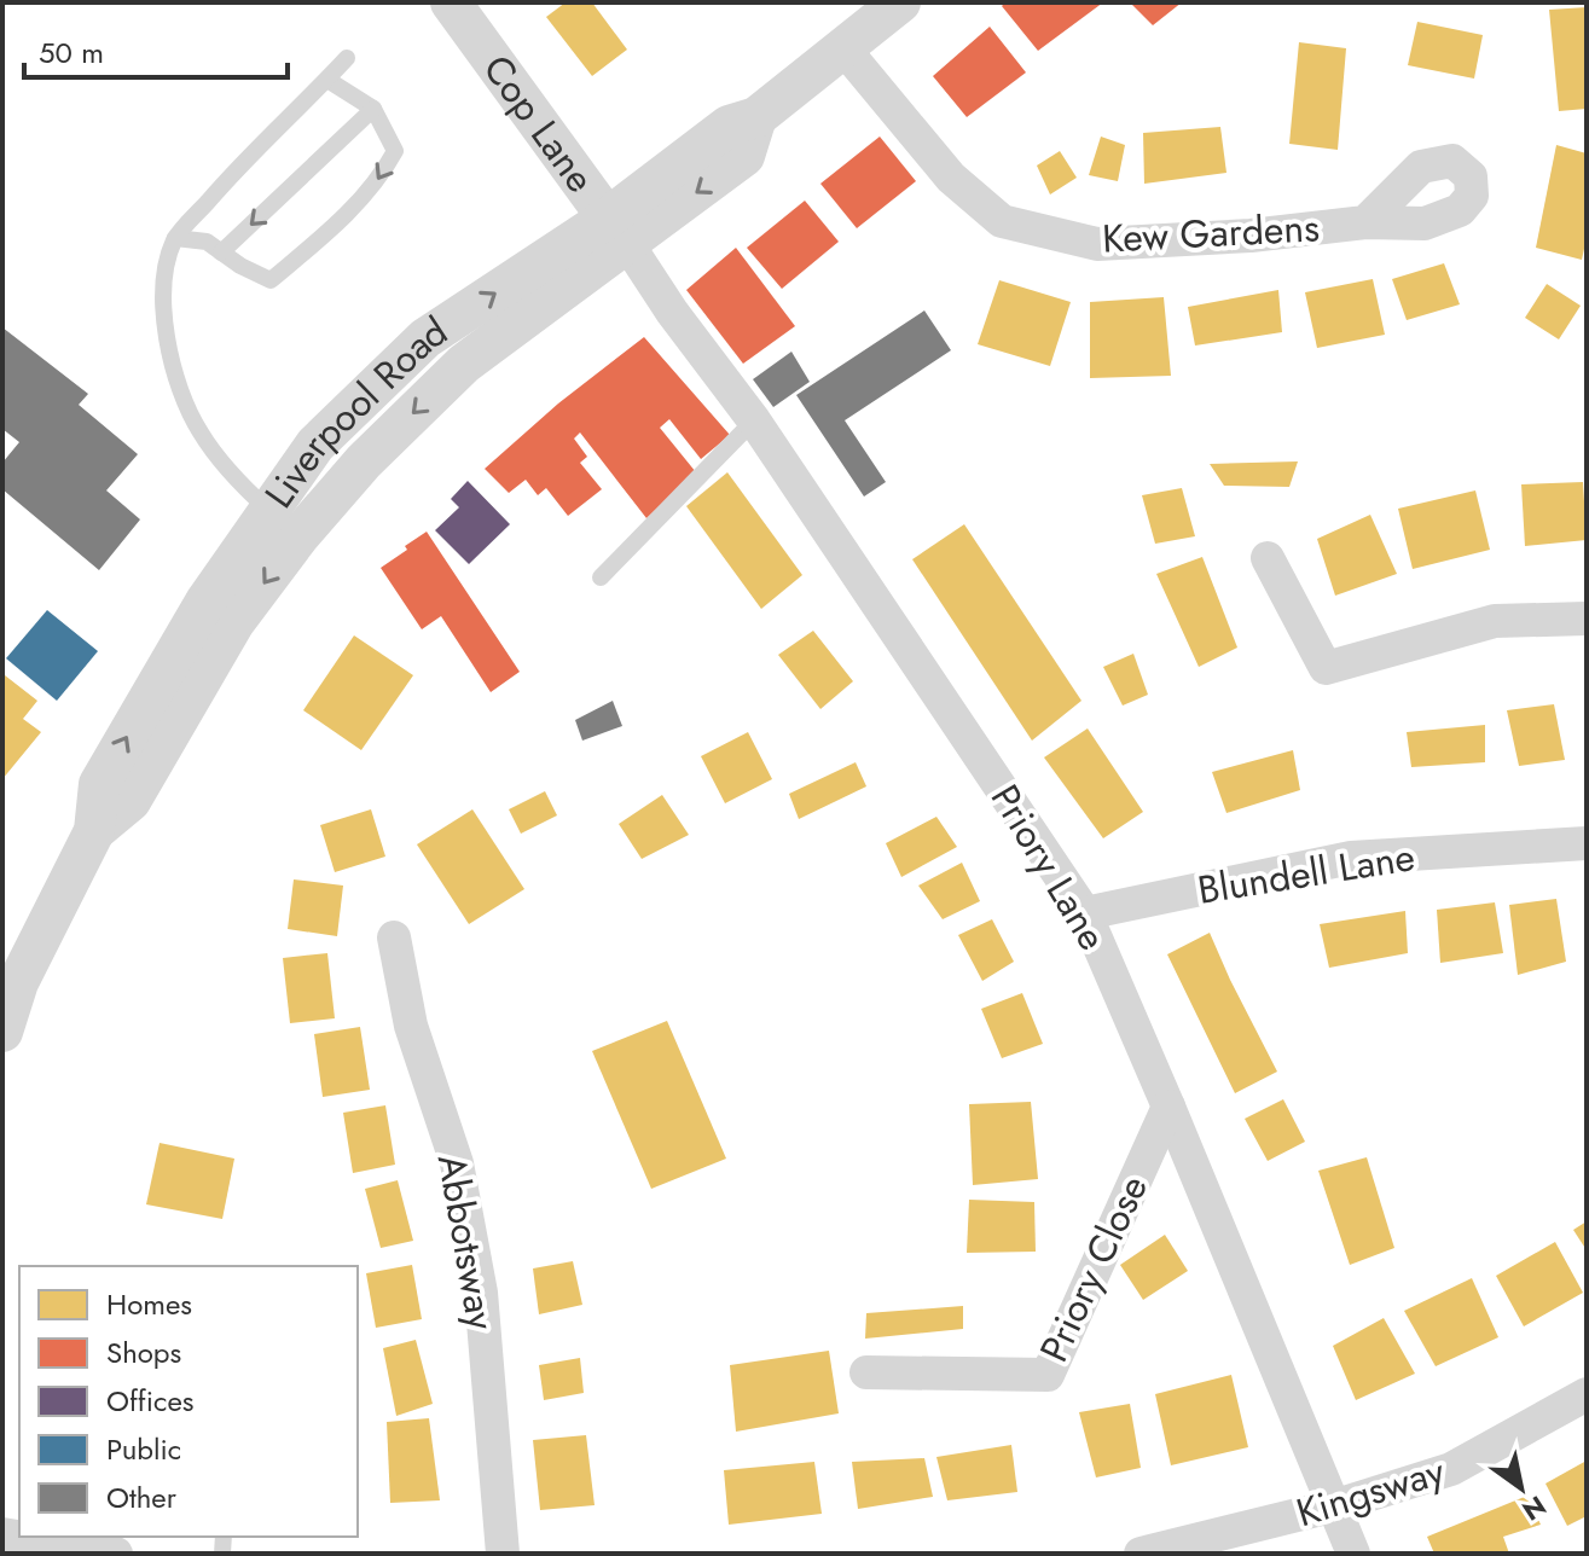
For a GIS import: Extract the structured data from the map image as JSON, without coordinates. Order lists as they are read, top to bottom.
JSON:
{
  "streets": {
    "street": [
      "Cop Lane",
      "Kew Gardens",
      "Liverpool Road",
      "Priory Lane",
      "Blundell Lane",
      "Abbotsway",
      "Priory Close",
      "Kingsway"
    ]
  },
  "crossings": [
    ["Cop Lane", "Liverpool Road"],
    ["Cop Lane", "Priory Lane"],
    ["Kew Gardens", "Liverpool Road"],
    ["Liverpool Road", "Priory Lane"],
    ["Priory Lane", "Blundell Lane"],
    ["Priory Lane", "Priory Close"],
    ["Priory Lane", "Kingsway"]
  ],
  "legend": [
    "Homes",
    "Shops",
    "Offices",
    "Public",
    "Other"
  ],
  "scale_bar": "50 m",
  "north": "bottom right"
}
